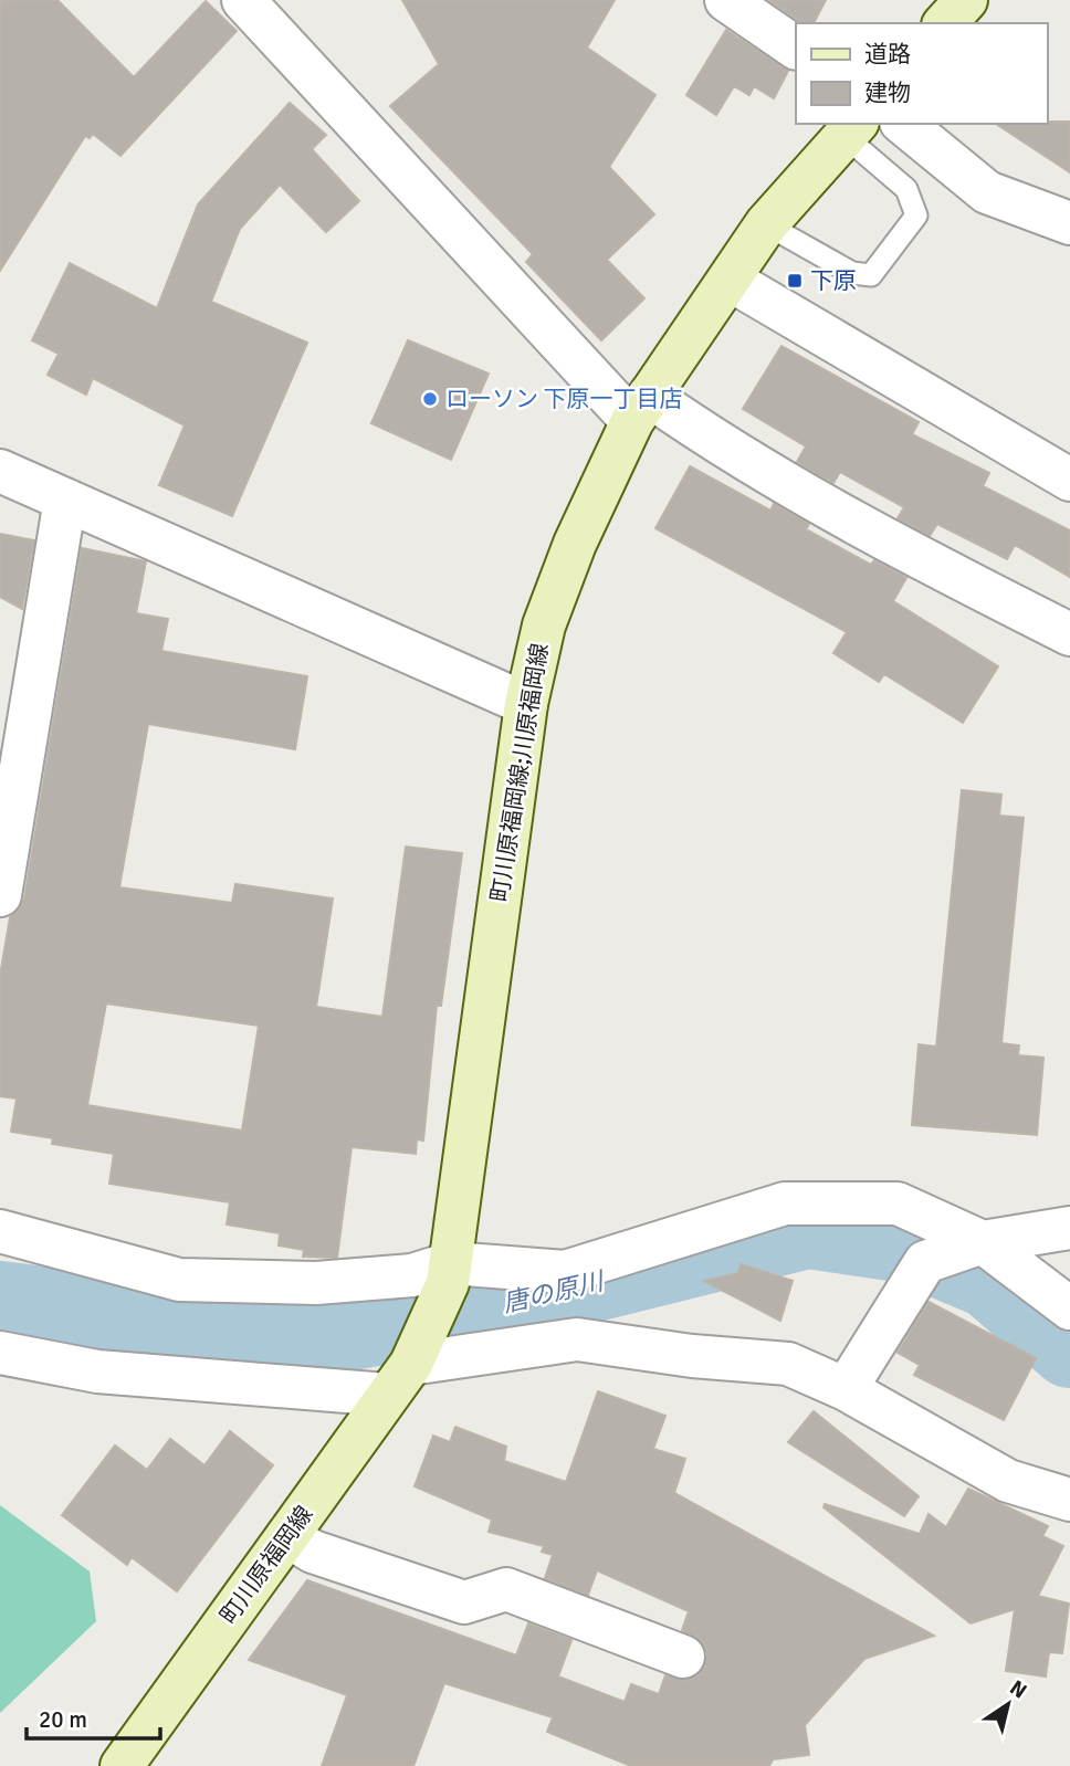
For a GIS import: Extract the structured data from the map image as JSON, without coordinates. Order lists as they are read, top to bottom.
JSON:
{
  "streets": {
    "main road": ["町川原福岡線;川原福岡線", "町川原福岡線"]
  },
  "crossings": [
    ["町川原福岡線;川原福岡線", "町川原福岡線"]
  ],
  "water": ["唐の原川"],
  "places": {
    "transit": ["下原"],
    "other": ["ローソン 下原一丁目店"]
  },
  "legend": ["道路", "建物"],
  "scale_bar": "20 m",
  "north": "top right"
}
